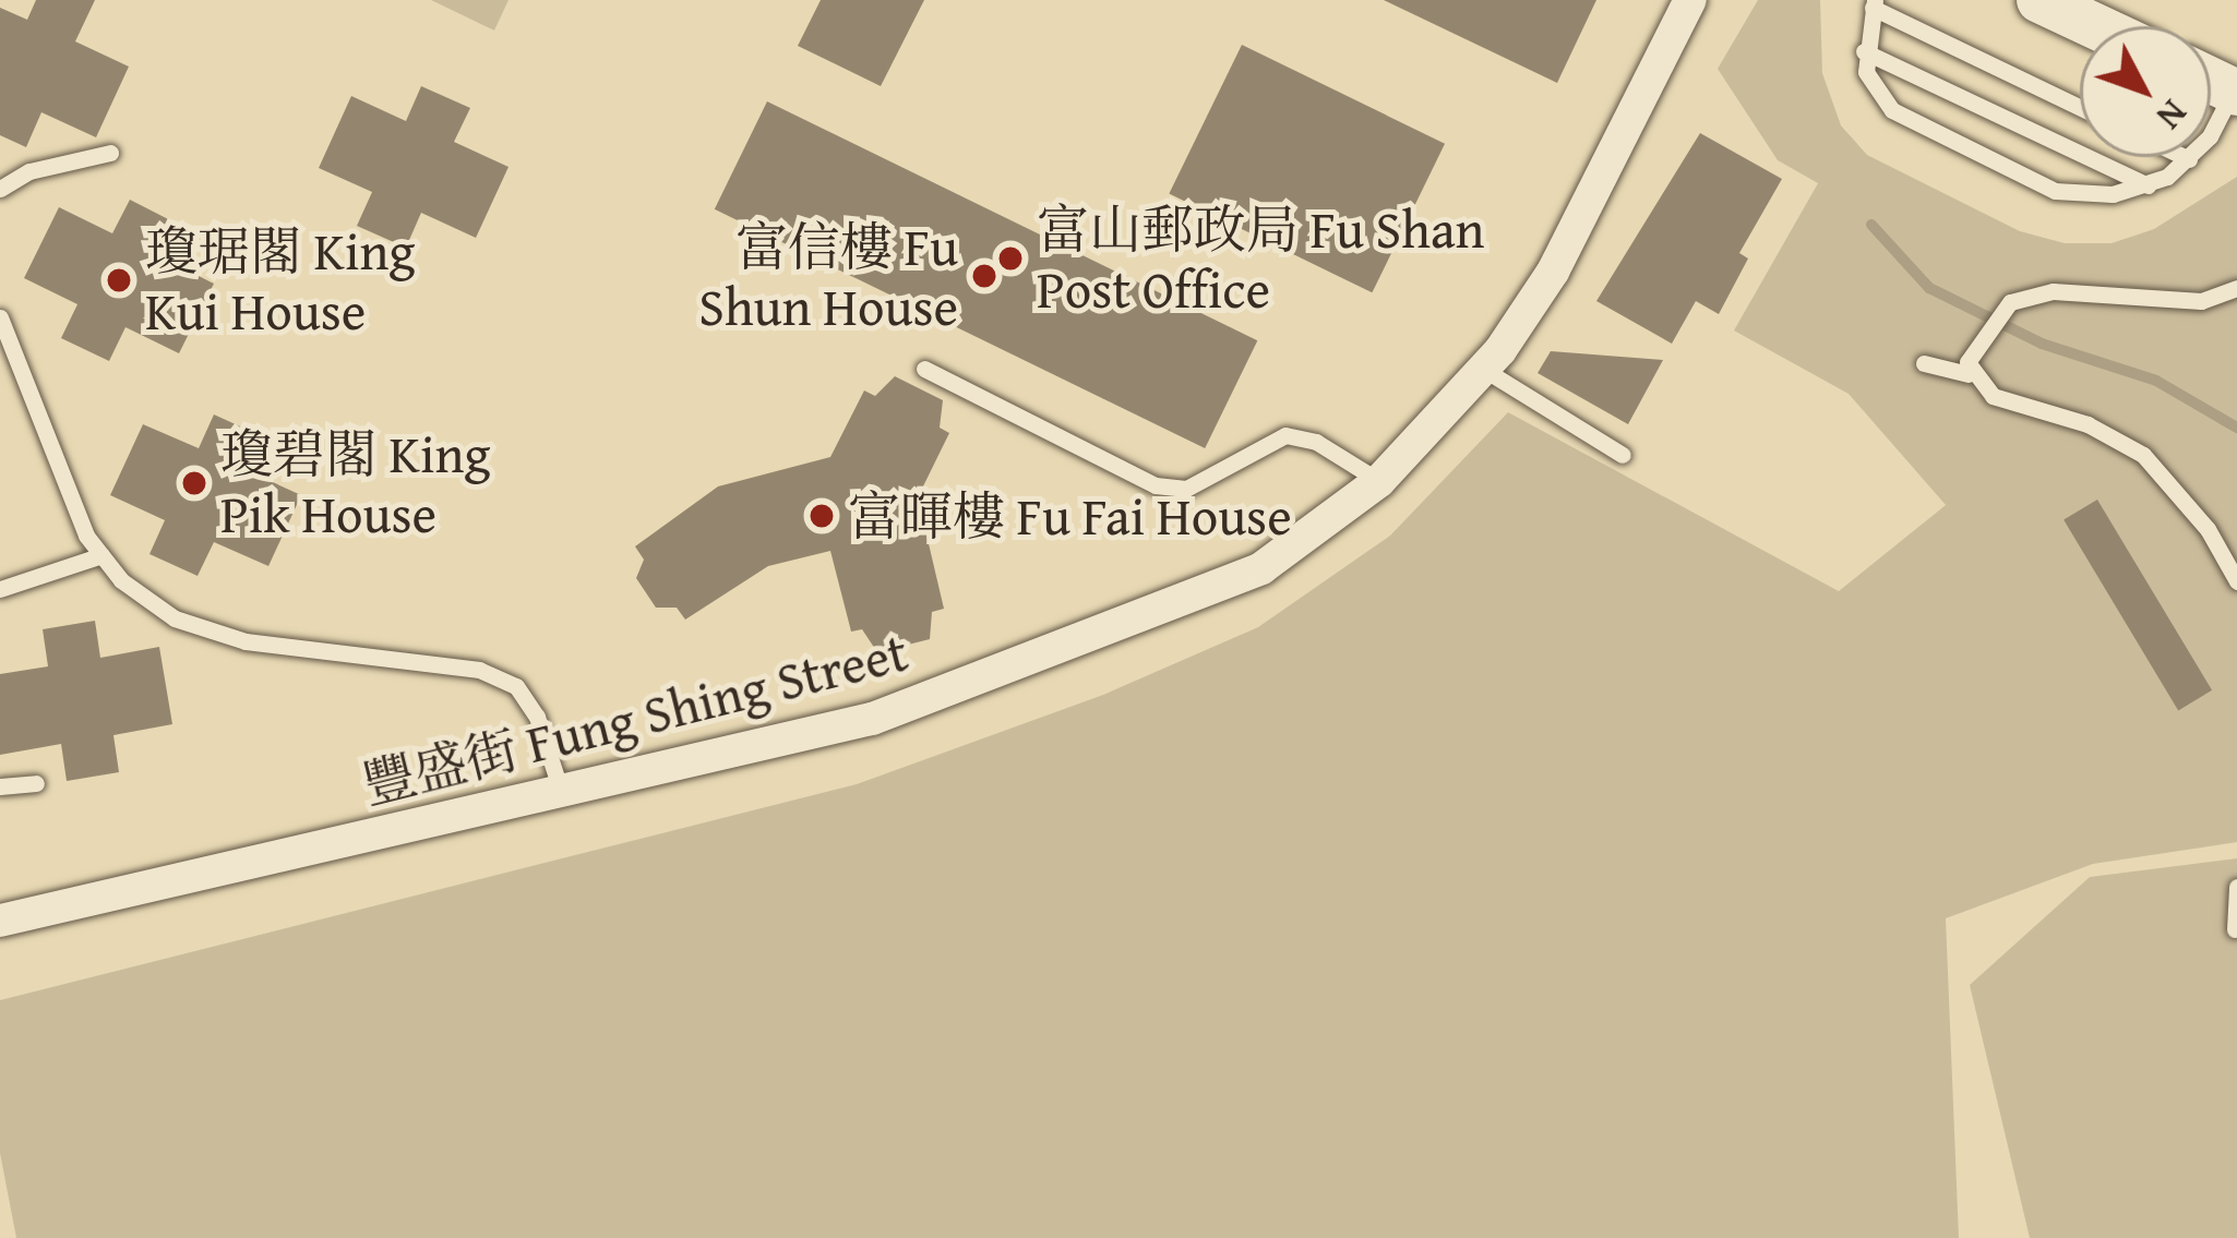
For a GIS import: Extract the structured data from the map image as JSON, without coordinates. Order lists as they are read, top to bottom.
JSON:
{
  "streets": {
    "street": ["豐盛街 Fung Shing Street"]
  },
  "places": [
    "富山郵政局 Fu Shan Post Office",
    "富信樓 Fu Shun House",
    "瓊琚閣 King Kui House",
    "瓊碧閣 King Pik House",
    "富暉樓 Fu Fai House"
  ],
  "north": "bottom right"
}
